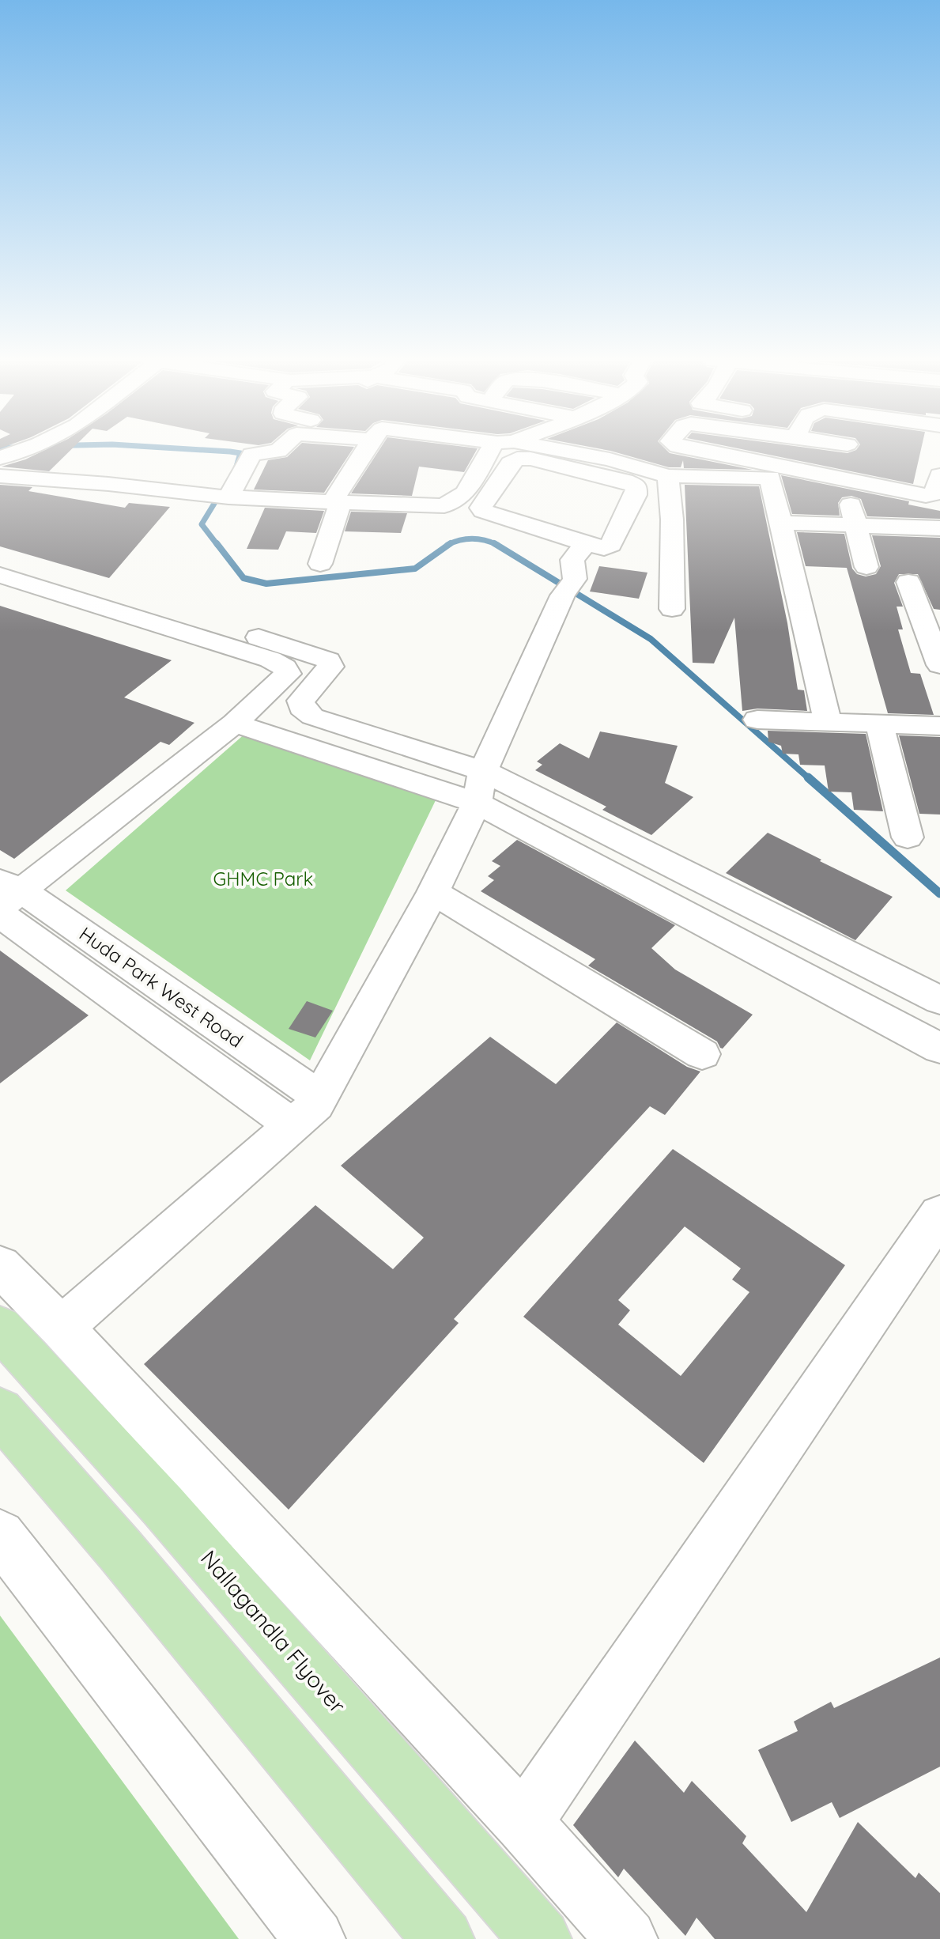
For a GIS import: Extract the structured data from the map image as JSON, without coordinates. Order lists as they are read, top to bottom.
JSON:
{
  "streets": {
    "main road": ["Nallagandla Flyover"],
    "street": ["Huda Park West Road"]
  },
  "parks": ["GHMC Park"]
}
